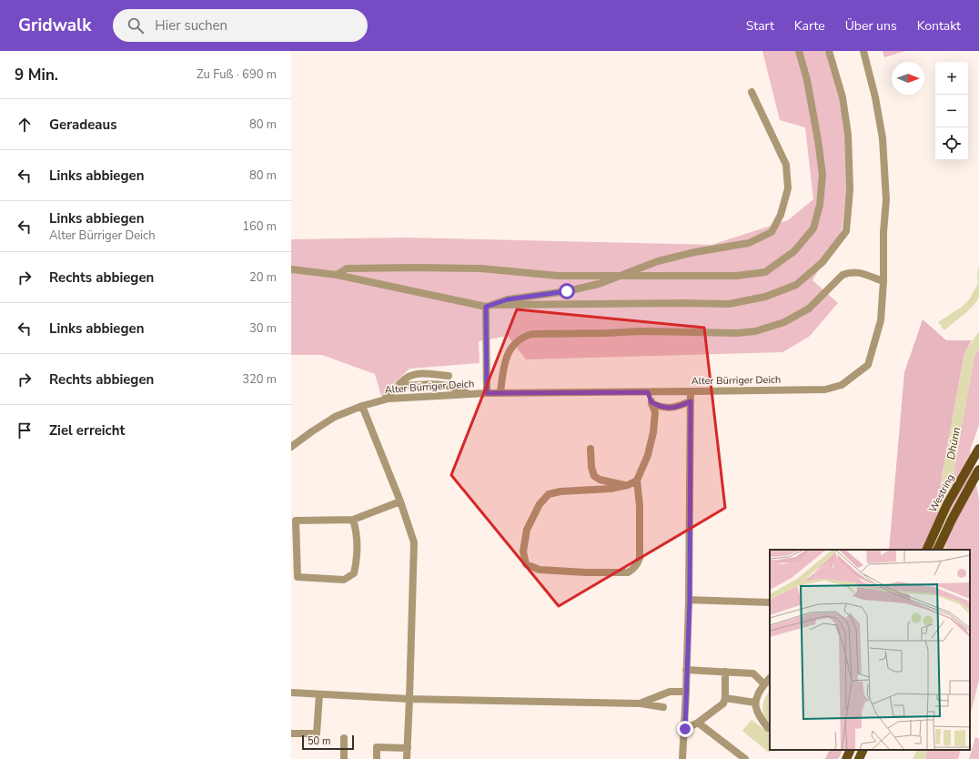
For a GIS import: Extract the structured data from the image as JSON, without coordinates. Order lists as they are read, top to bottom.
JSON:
{
  "streets": {
    "main road": ["Westring"],
    "lane": ["Alter Bürriger Deich"]
  },
  "water": ["Dhünn"],
  "scale_bar": "50 m",
  "north": "right",
  "page": {
    "header": "Gridwalk",
    "search": "Hier suchen",
    "nav": [
      "Start",
      "Karte",
      "Über uns",
      "Kontakt"
    ],
    "heading": ["9 Min.", "Zu Fuß · 690 m"],
    "map_buttons": ["+", "−"],
    "list": [
      ["Geradeaus", "80 m"],
      ["Links abbiegen", "80 m"],
      ["Links abbiegen", "Alter Bürriger Deich", "160 m"],
      ["Rechts abbiegen", "20 m"],
      ["Links abbiegen", "30 m"],
      ["Rechts abbiegen", "320 m"],
      "Ziel erreicht"
    ],
    "scale": "50 m"
  }
}
